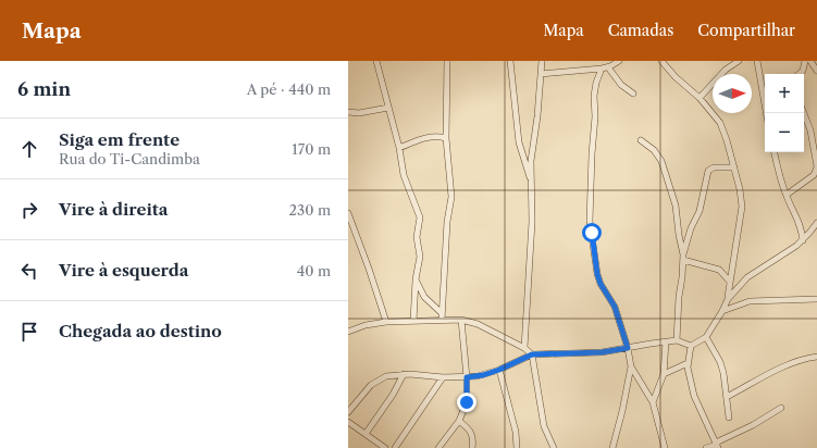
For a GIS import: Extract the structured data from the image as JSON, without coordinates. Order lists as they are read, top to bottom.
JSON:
{
  "north": "right",
  "page": {
    "header": "Mapa",
    "nav": ["Mapa", "Camadas", "Compartilhar"],
    "heading": ["6 min", "A pé · 440 m"],
    "map_buttons": ["+", "−"],
    "list": [
      ["Siga em frente", "Rua do Ti-Candimba", "170 m"],
      ["Vire à direita", "230 m"],
      ["Vire à esquerda", "40 m"],
      "Chegada ao destino"
    ]
  }
}
